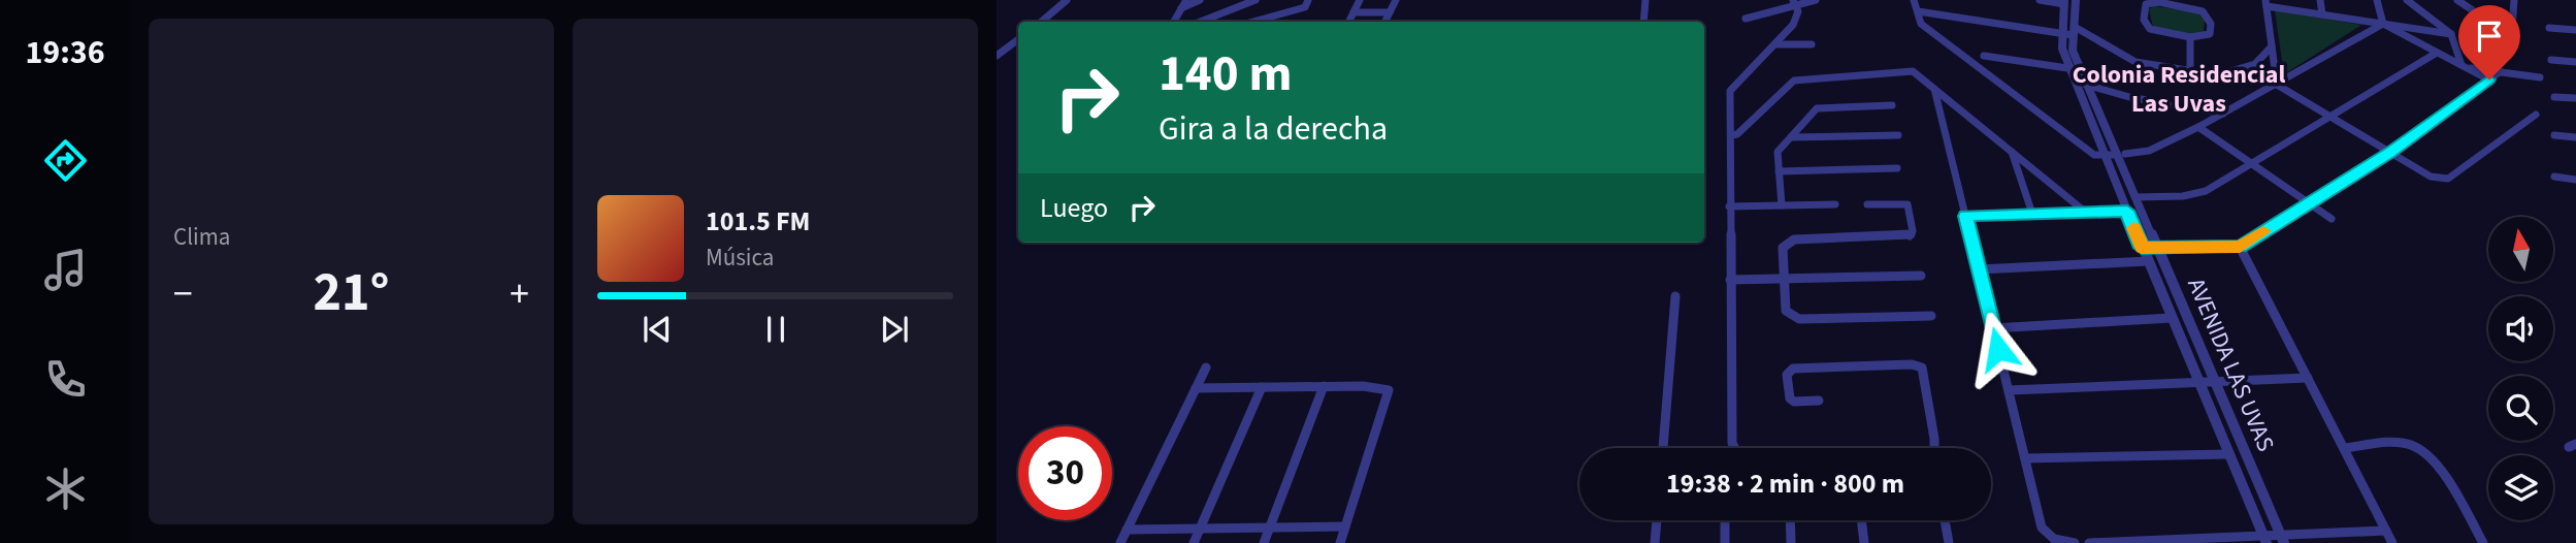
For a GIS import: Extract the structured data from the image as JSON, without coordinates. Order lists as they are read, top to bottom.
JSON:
{
  "streets": {
    "street": ["AVENIDA LAS UVAS"]
  },
  "districts": ["Colonia Residencial Las Uvas"],
  "north": "top",
  "page": {
    "tabs": "19:36",
    "tile": "Clima",
    "turn": ["140 m", "Gira a la derecha"],
    "then": "Luego",
    "song": ["101.5 FM", "Música"],
    "heat": ["−", "21°", "+"],
    "limit": "30",
    "trip": "19:38 · 2 min · 800 m"
  }
}
